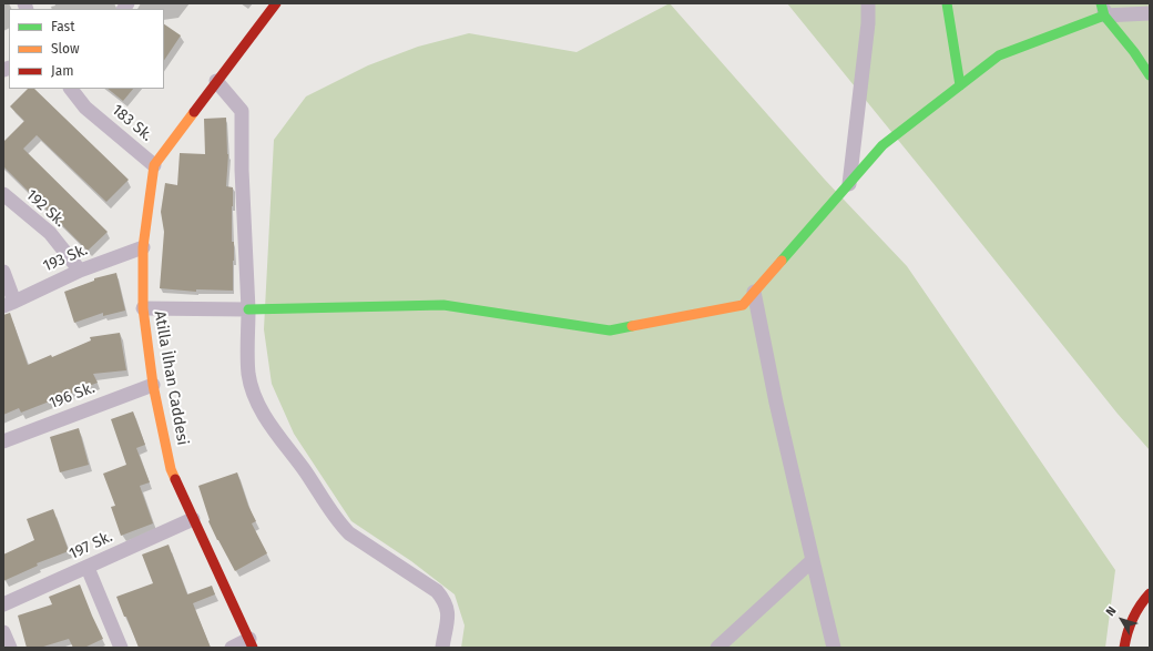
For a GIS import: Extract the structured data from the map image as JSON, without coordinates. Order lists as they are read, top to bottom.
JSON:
{
  "streets": {
    "street": [
      "183 Sk.",
      "192 Sk.",
      "193 Sk.",
      "Atilla İlhan Caddesi",
      "196 Sk.",
      "197 Sk."
    ]
  },
  "crossings": [
    ["183 Sk.", "Atilla İlhan Caddesi"],
    ["192 Sk.", "193 Sk."],
    ["193 Sk.", "Atilla İlhan Caddesi"],
    ["Atilla İlhan Caddesi", "196 Sk."],
    ["Atilla İlhan Caddesi", "197 Sk."]
  ],
  "legend": ["Fast", "Slow", "Jam"],
  "north": "top left"
}
